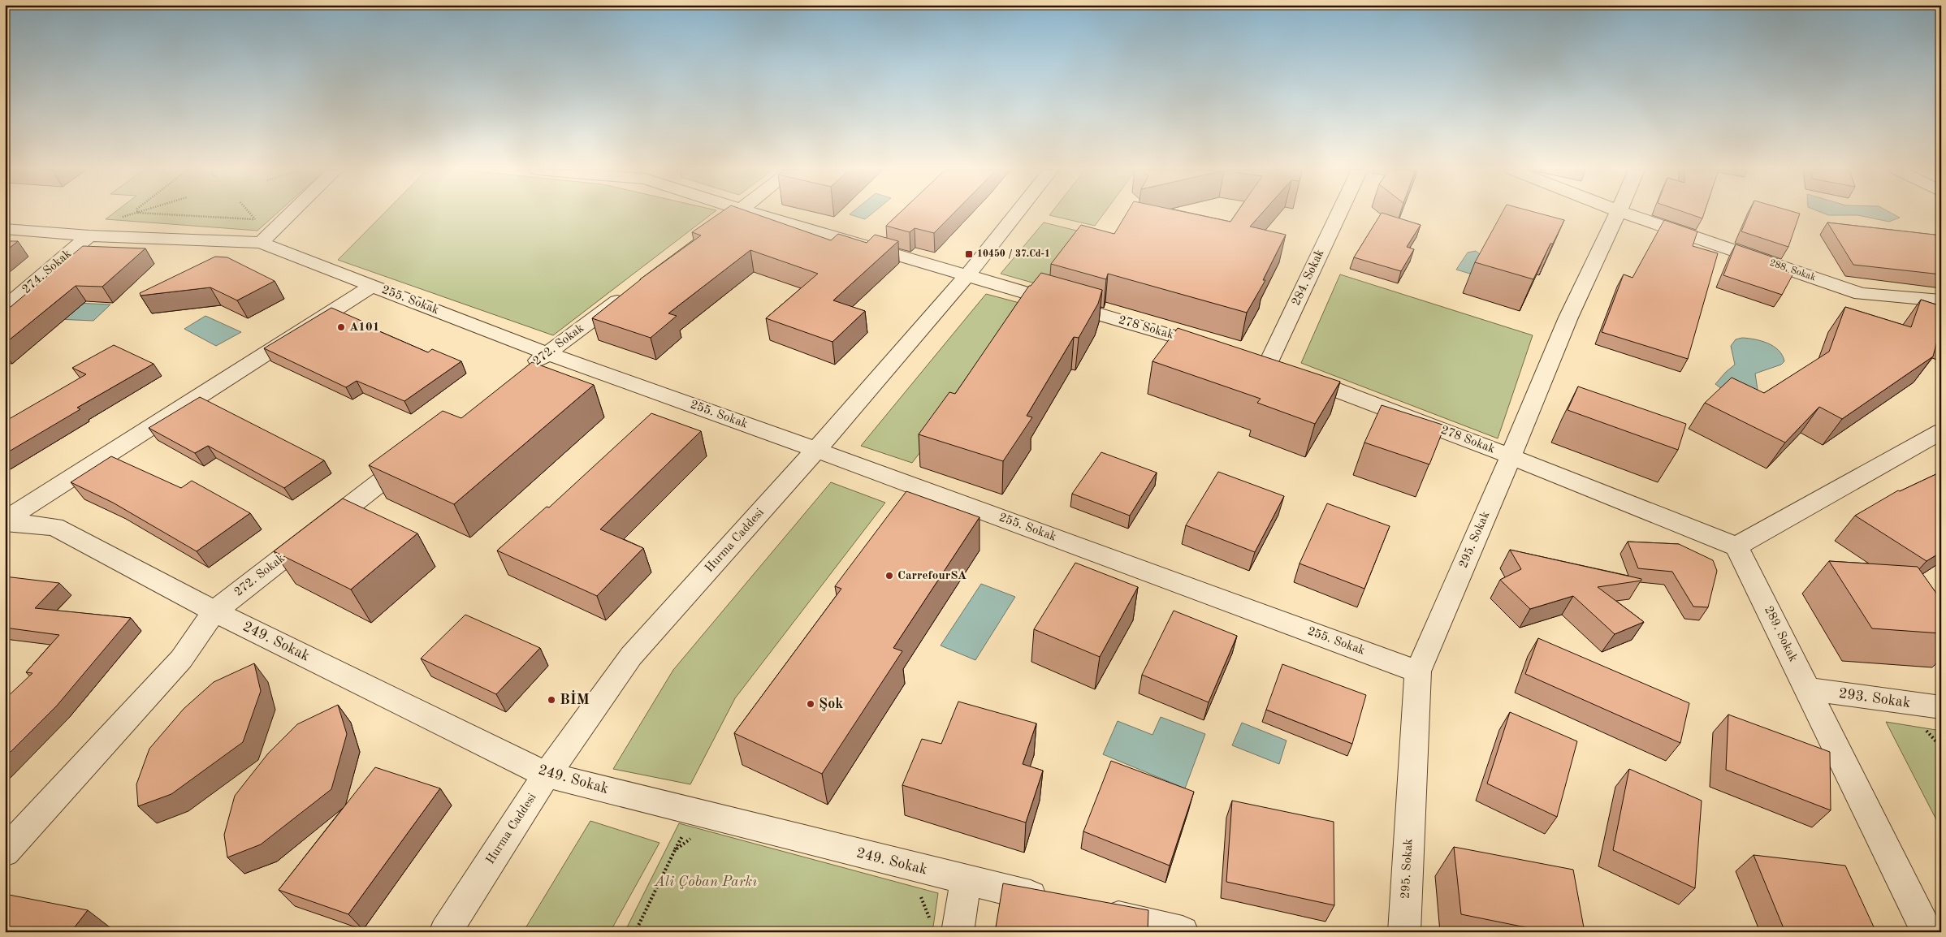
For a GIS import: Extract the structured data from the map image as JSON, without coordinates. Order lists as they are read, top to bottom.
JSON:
{
  "streets": {
    "street": [
      "288. Sokak",
      "274. Sokak",
      "284. Sokak",
      "255. Sokak",
      "278 Sokak",
      "272. Sokak",
      "295. Sokak",
      "Hurma Caddesi",
      "289. Sokak",
      "249. Sokak",
      "293. Sokak"
    ]
  },
  "crossings": [
    ["274. Sokak", "255. Sokak"],
    ["284. Sokak", "278 Sokak"],
    ["255. Sokak", "272. Sokak"],
    ["255. Sokak", "295. Sokak"],
    ["255. Sokak", "Hurma Caddesi"],
    ["278 Sokak", "295. Sokak"],
    ["278 Sokak", "Hurma Caddesi"],
    ["278 Sokak", "289. Sokak"],
    ["272. Sokak", "249. Sokak"],
    ["Hurma Caddesi", "249. Sokak"],
    ["289. Sokak", "293. Sokak"]
  ],
  "parks": ["Ali Çoban Parkı"],
  "places": {
    "transit": ["10450 / 37.Cd-1"],
    "other": [
      "A101",
      "CarrefourSA",
      "BİM",
      "Şok"
    ]
  }
}
